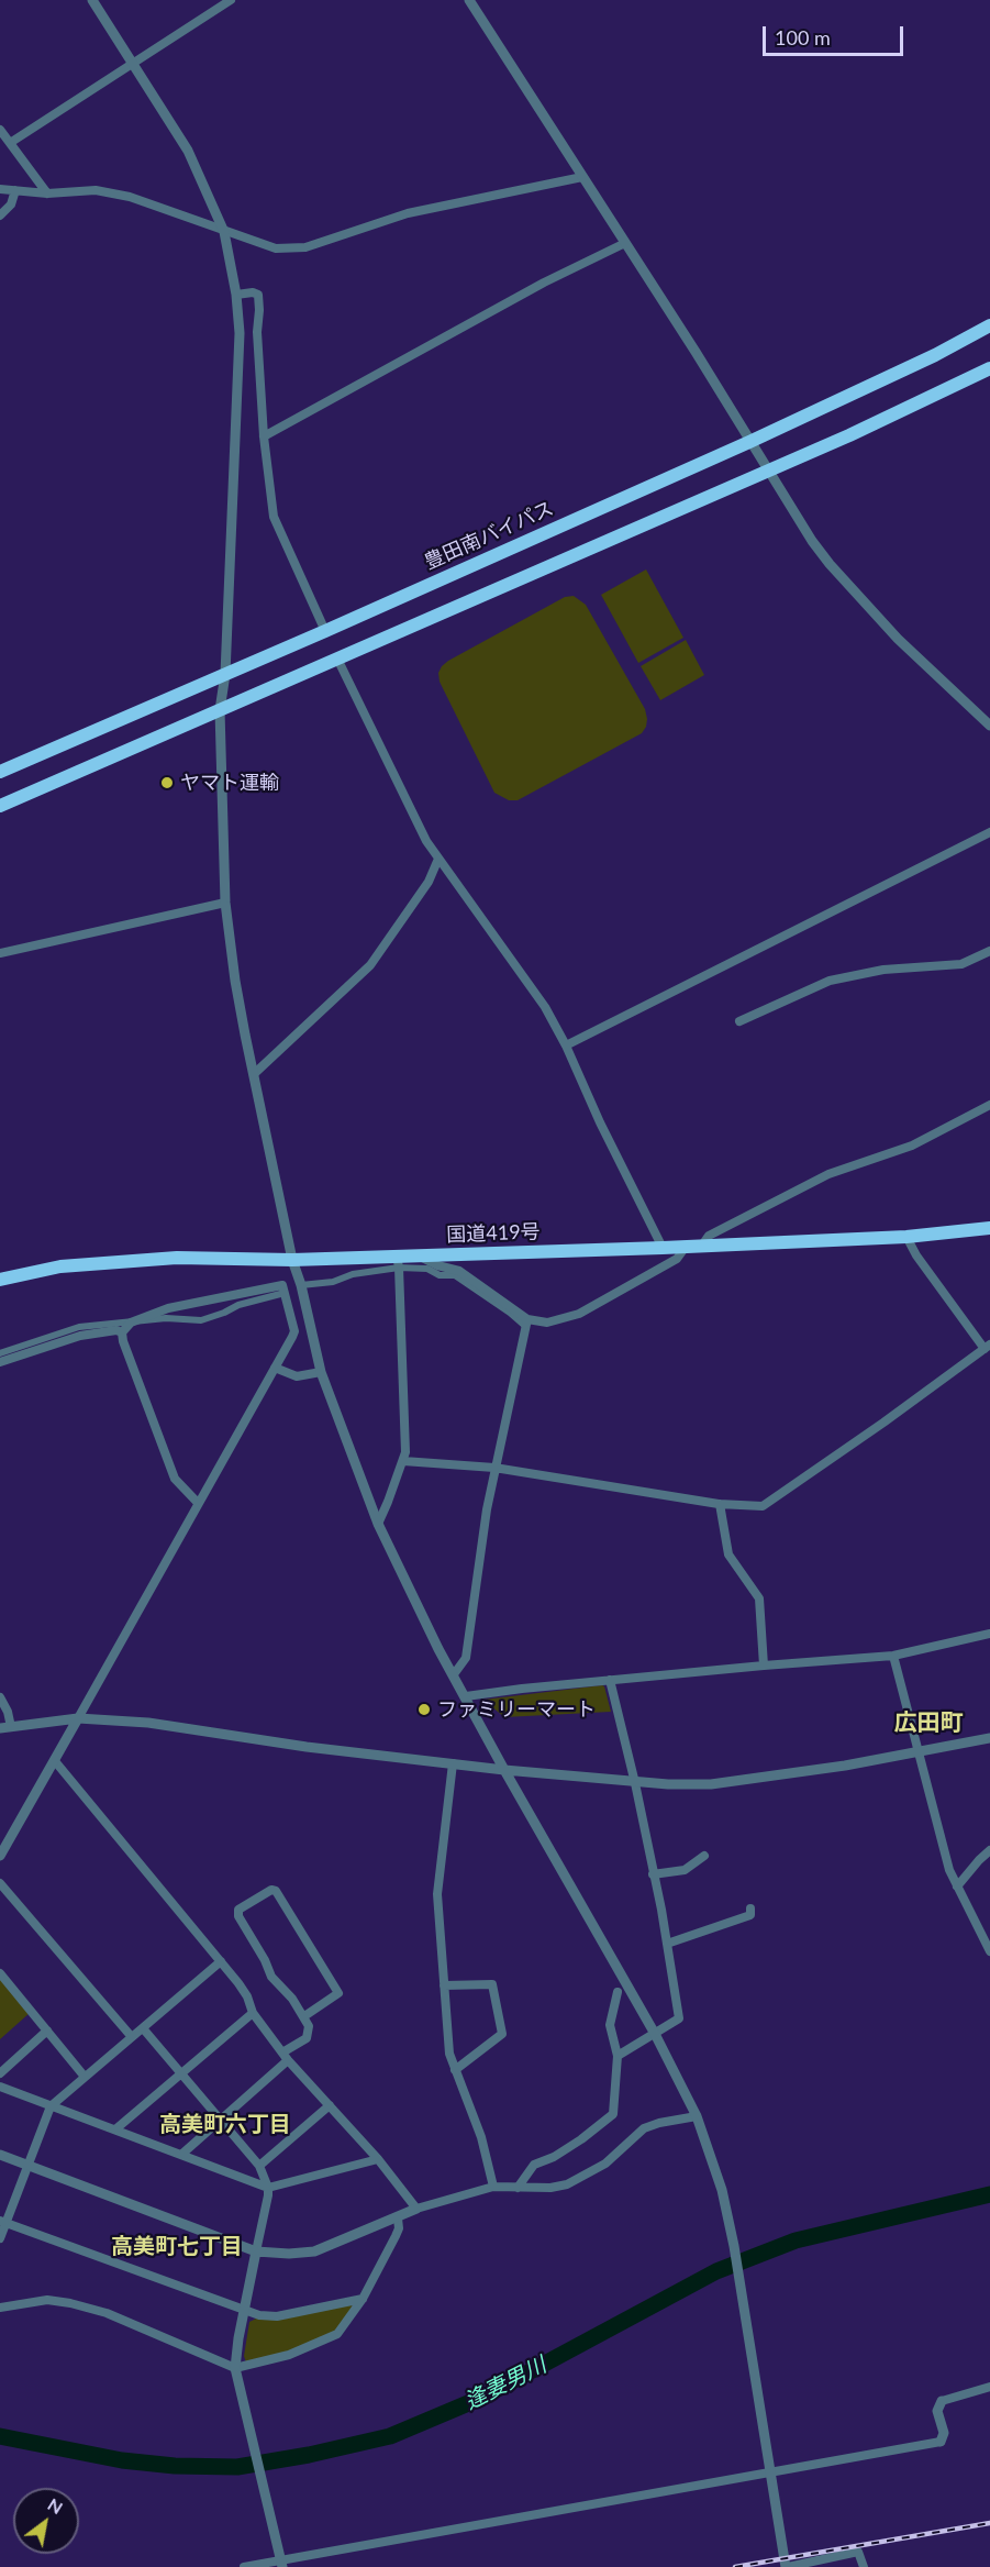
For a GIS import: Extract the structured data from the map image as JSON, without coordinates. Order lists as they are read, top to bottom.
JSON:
{
  "streets": {
    "highway": ["豊田南バイパス", "国道419号"]
  },
  "districts": ["広田町", "高美町六丁目", "高美町七丁目"],
  "water": ["逢妻男川"],
  "places": ["ヤマト運輸", "ファミリーマート"],
  "scale_bar": "100 m",
  "north": "top right"
}
